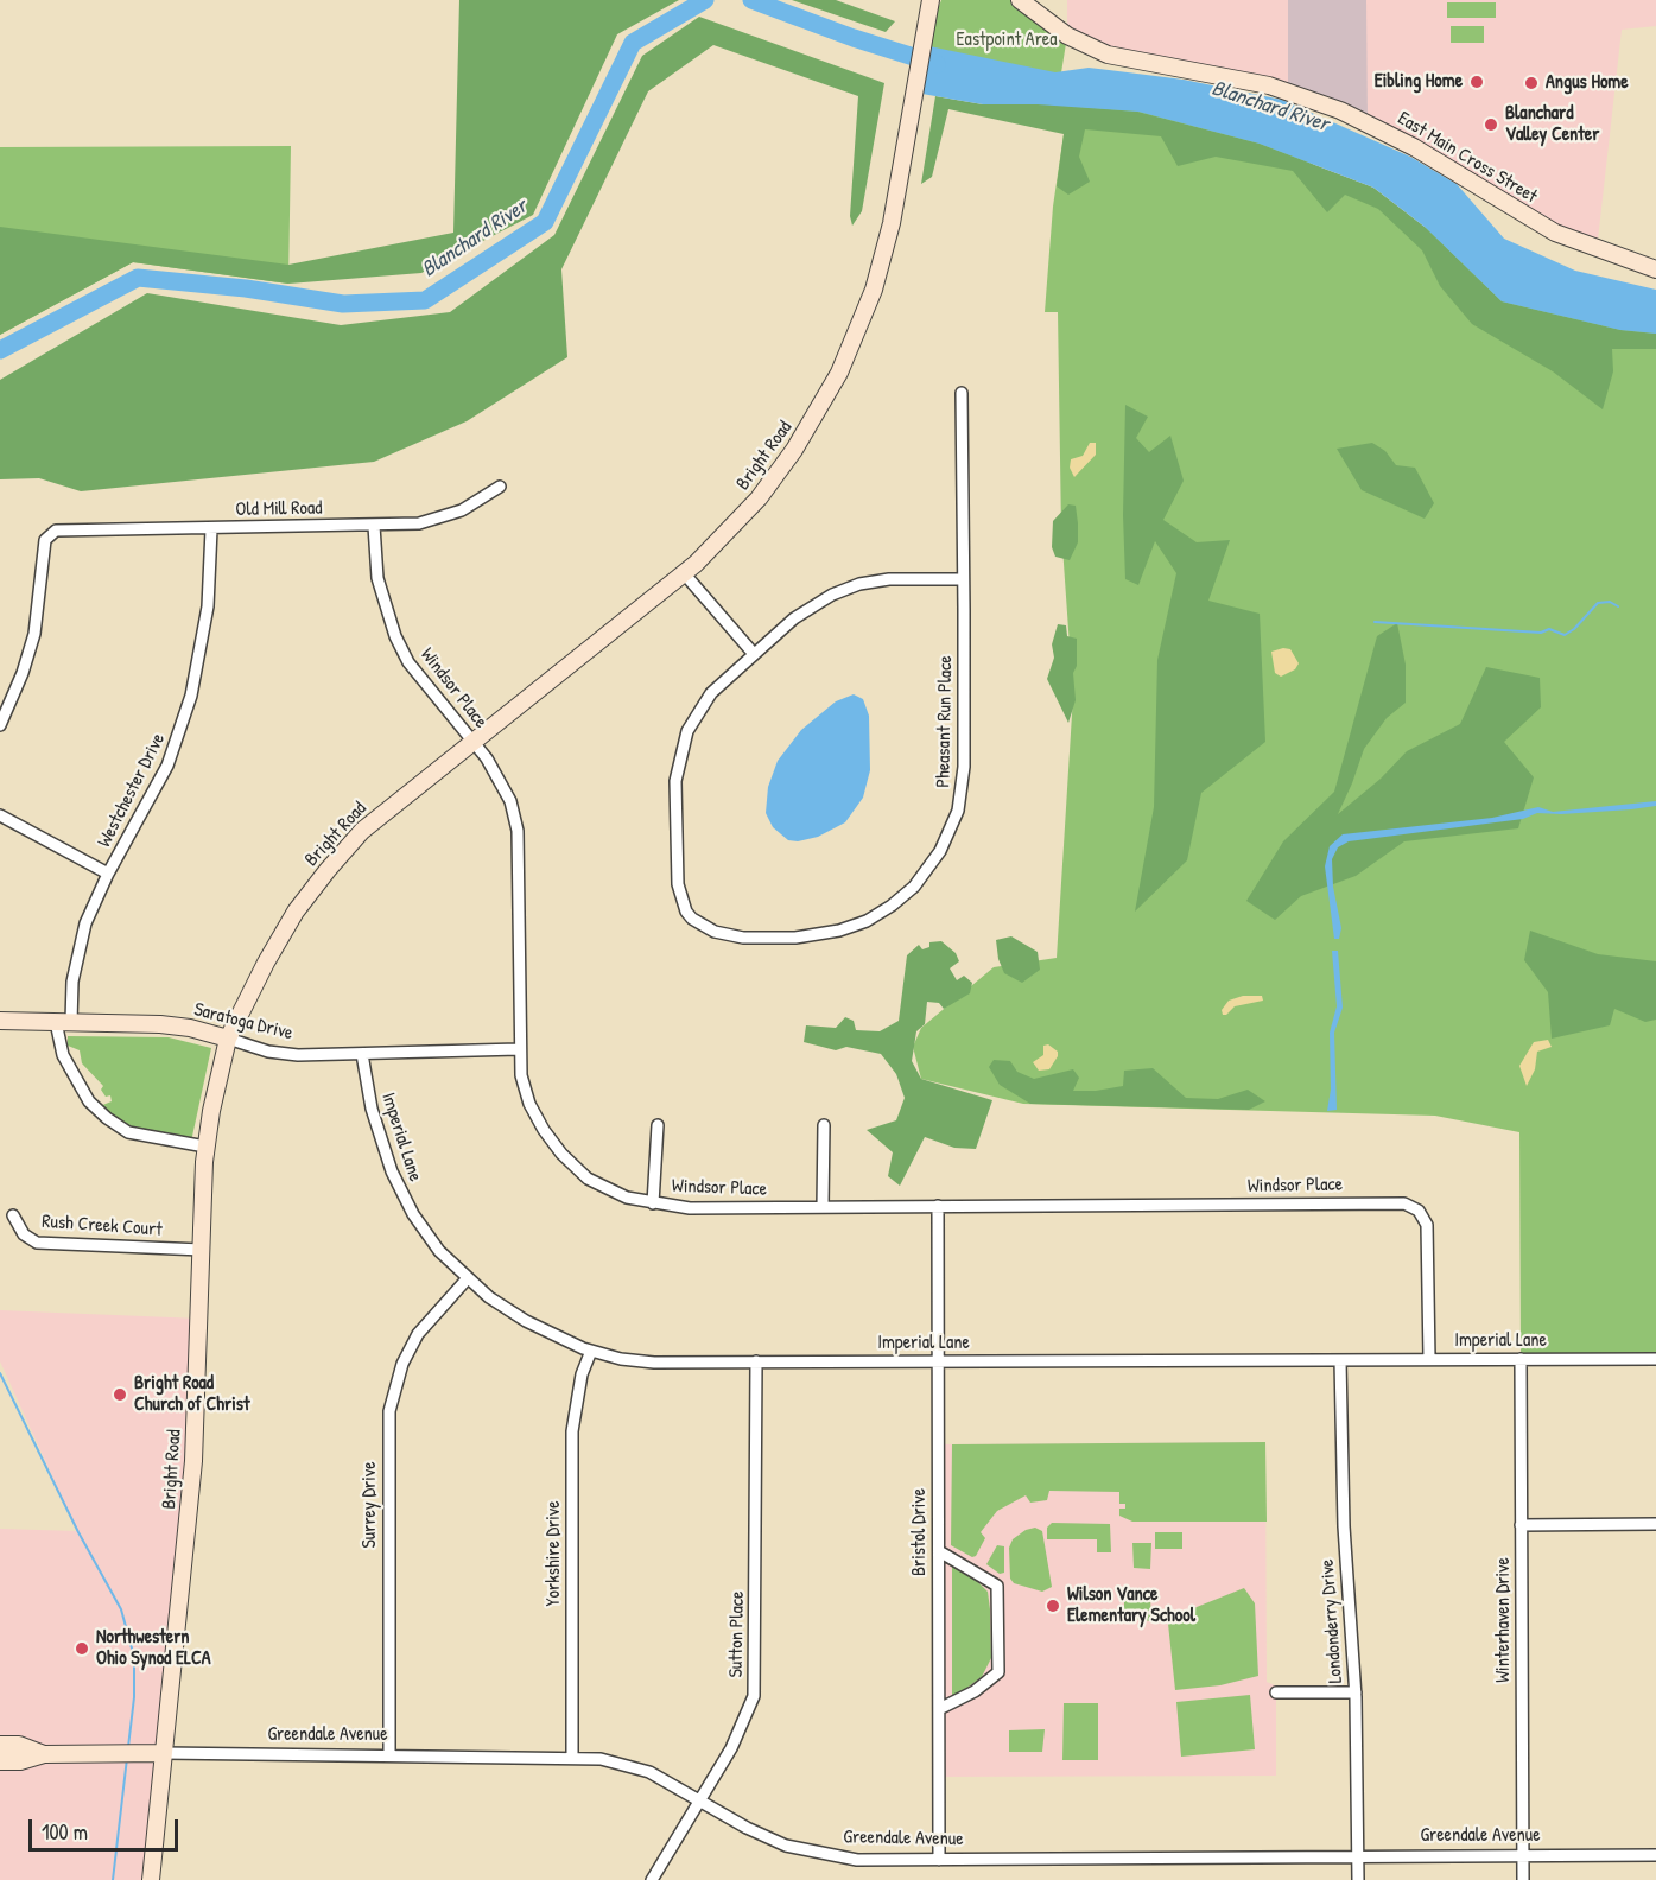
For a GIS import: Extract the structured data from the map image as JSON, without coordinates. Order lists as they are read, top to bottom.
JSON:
{
  "streets": {
    "main road": [
      "East Main Cross Street",
      "Bright Road",
      "Saratoga Drive",
      "Greendale Avenue"
    ],
    "street": [
      "Old Mill Road",
      "Windsor Place",
      "Pheasant Run Place",
      "Westchester Drive",
      "Imperial Lane",
      "Rush Creek Court",
      "Surrey Drive",
      "Bristol Drive",
      "Yorkshire Drive",
      "Winterhaven Drive",
      "Londonderry Drive",
      "Sutton Place"
    ]
  },
  "crossings": [
    ["Bright Road", "Windsor Place"],
    ["Bright Road", "Westchester Drive"],
    ["Bright Road", "Saratoga Drive"],
    ["Bright Road", "Rush Creek Court"],
    ["Bright Road", "Greendale Avenue"],
    ["Old Mill Road", "Windsor Place"],
    ["Old Mill Road", "Westchester Drive"],
    ["Windsor Place", "Saratoga Drive"],
    ["Windsor Place", "Imperial Lane"],
    ["Windsor Place", "Bristol Drive"],
    ["Westchester Drive", "Saratoga Drive"],
    ["Saratoga Drive", "Imperial Lane"],
    ["Imperial Lane", "Surrey Drive"],
    ["Imperial Lane", "Bristol Drive"],
    ["Imperial Lane", "Yorkshire Drive"],
    ["Imperial Lane", "Winterhaven Drive"],
    ["Imperial Lane", "Londonderry Drive"],
    ["Imperial Lane", "Sutton Place"],
    ["Surrey Drive", "Greendale Avenue"],
    ["Bristol Drive", "Greendale Avenue"],
    ["Yorkshire Drive", "Greendale Avenue"],
    ["Winterhaven Drive", "Greendale Avenue"],
    ["Londonderry Drive", "Greendale Avenue"],
    ["Sutton Place", "Greendale Avenue"]
  ],
  "water": ["Blanchard River"],
  "parks": ["Eastpoint Area"],
  "places": [
    "Eibling Home",
    "Angus Home",
    "Blanchard Valley Center",
    "Bright Road Church of Christ",
    "Wilson Vance Elementary School",
    "Northwestern Ohio Synod ELCA"
  ],
  "scale_bar": "100 m"
}
